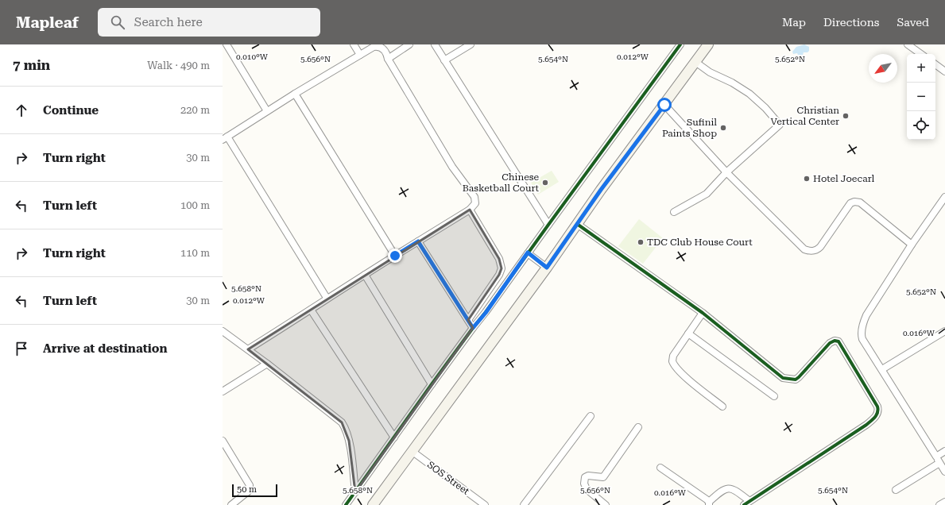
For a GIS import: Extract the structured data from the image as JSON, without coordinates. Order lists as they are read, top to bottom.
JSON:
{
  "streets": {
    "street": ["SOS Street"]
  },
  "places": [
    "Christian Vertical Center",
    "Sufinil Paints Shop",
    "Hotel Joecarl",
    "Chinese Basketball Court",
    "TDC Club House Court"
  ],
  "scale_bar": "50 m",
  "north": "bottom left",
  "page": {
    "header": "Mapleaf",
    "search": "Search here",
    "nav": ["Map", "Directions", "Saved"],
    "heading": ["7 min", "Walk · 490 m"],
    "map_buttons": ["+", "−"],
    "list": [
      ["Continue", "220 m"],
      ["Turn right", "30 m"],
      ["Turn left", "100 m"],
      ["Turn right", "110 m"],
      ["Turn left", "30 m"],
      "Arrive at destination"
    ],
    "scale": "50 m"
  },
  "coordinates": [
    "0.010°W",
    "0.012°W",
    "5.656°N",
    "5.654°N",
    "5.652°N",
    "5.658°N",
    "0.016°W"
  ]
}
